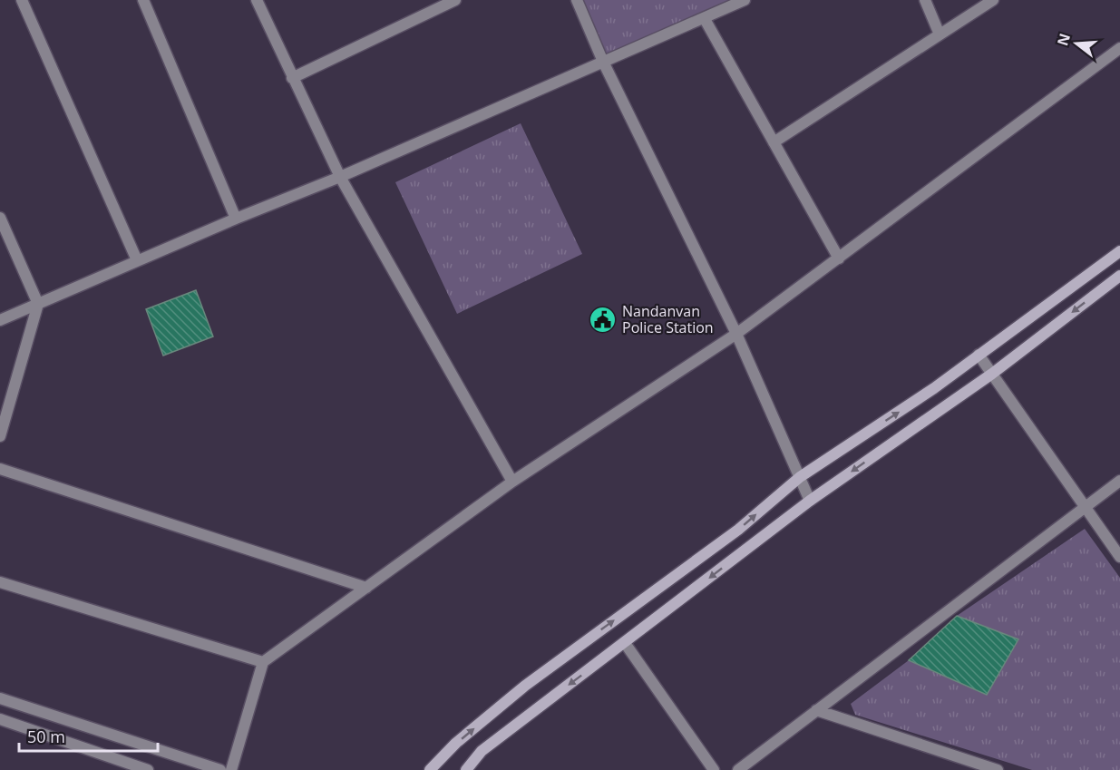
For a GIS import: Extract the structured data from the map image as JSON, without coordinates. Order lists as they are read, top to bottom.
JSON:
{
  "places": {
    "public building": ["Nandanvan Police Station"]
  },
  "scale_bar": "50 m",
  "north": "left"
}
